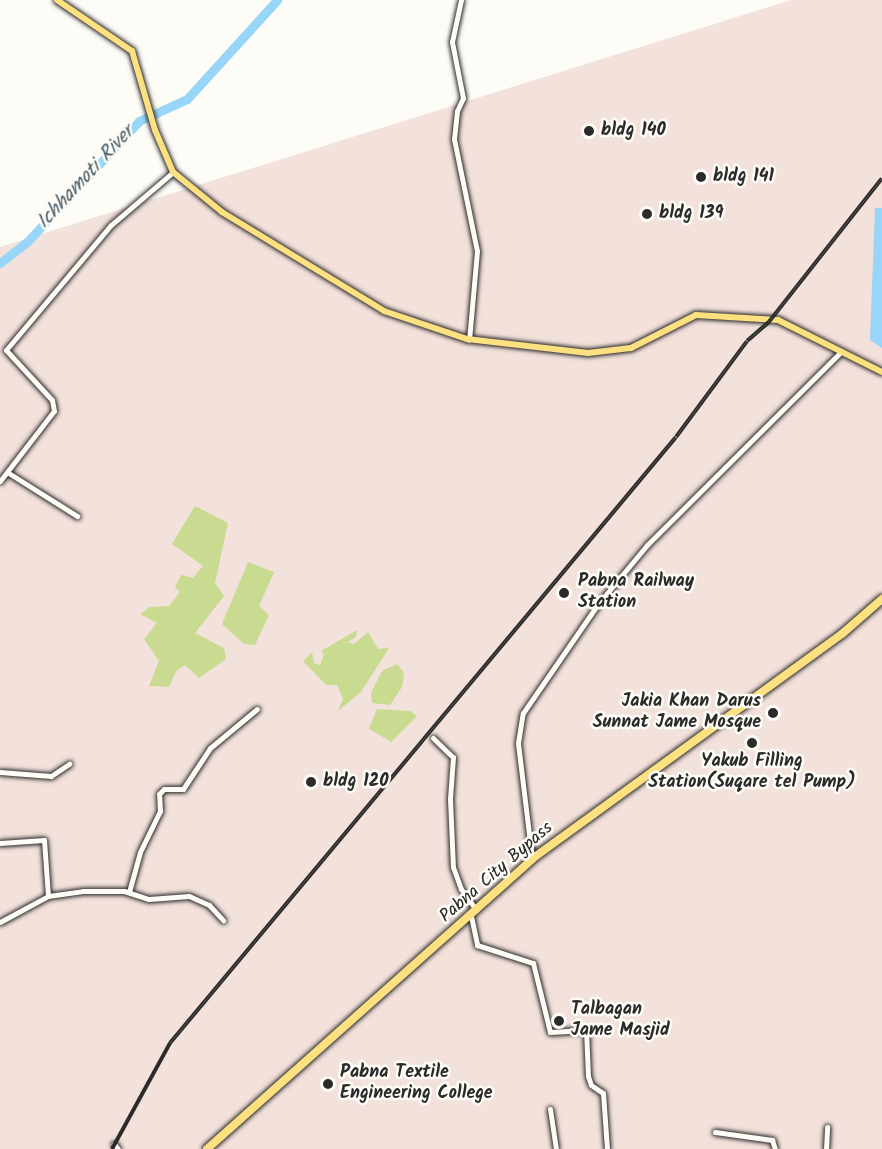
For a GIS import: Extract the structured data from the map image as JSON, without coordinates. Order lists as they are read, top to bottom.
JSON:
{
  "streets": {
    "highway": ["Pabna City Bypass"]
  },
  "water": ["Ichhamoti River"],
  "places": [
    "bldg 140",
    "bldg 141",
    "bldg 139",
    "Pabna Railway Station",
    "Jakia Khan Darus Sunnat Jame Mosque",
    "Yakub Filling Station(Suqare tel Pump)",
    "bldg 120",
    "Talbagan Jame Masjid",
    "Pabna Textile Engineering College"
  ]
}
